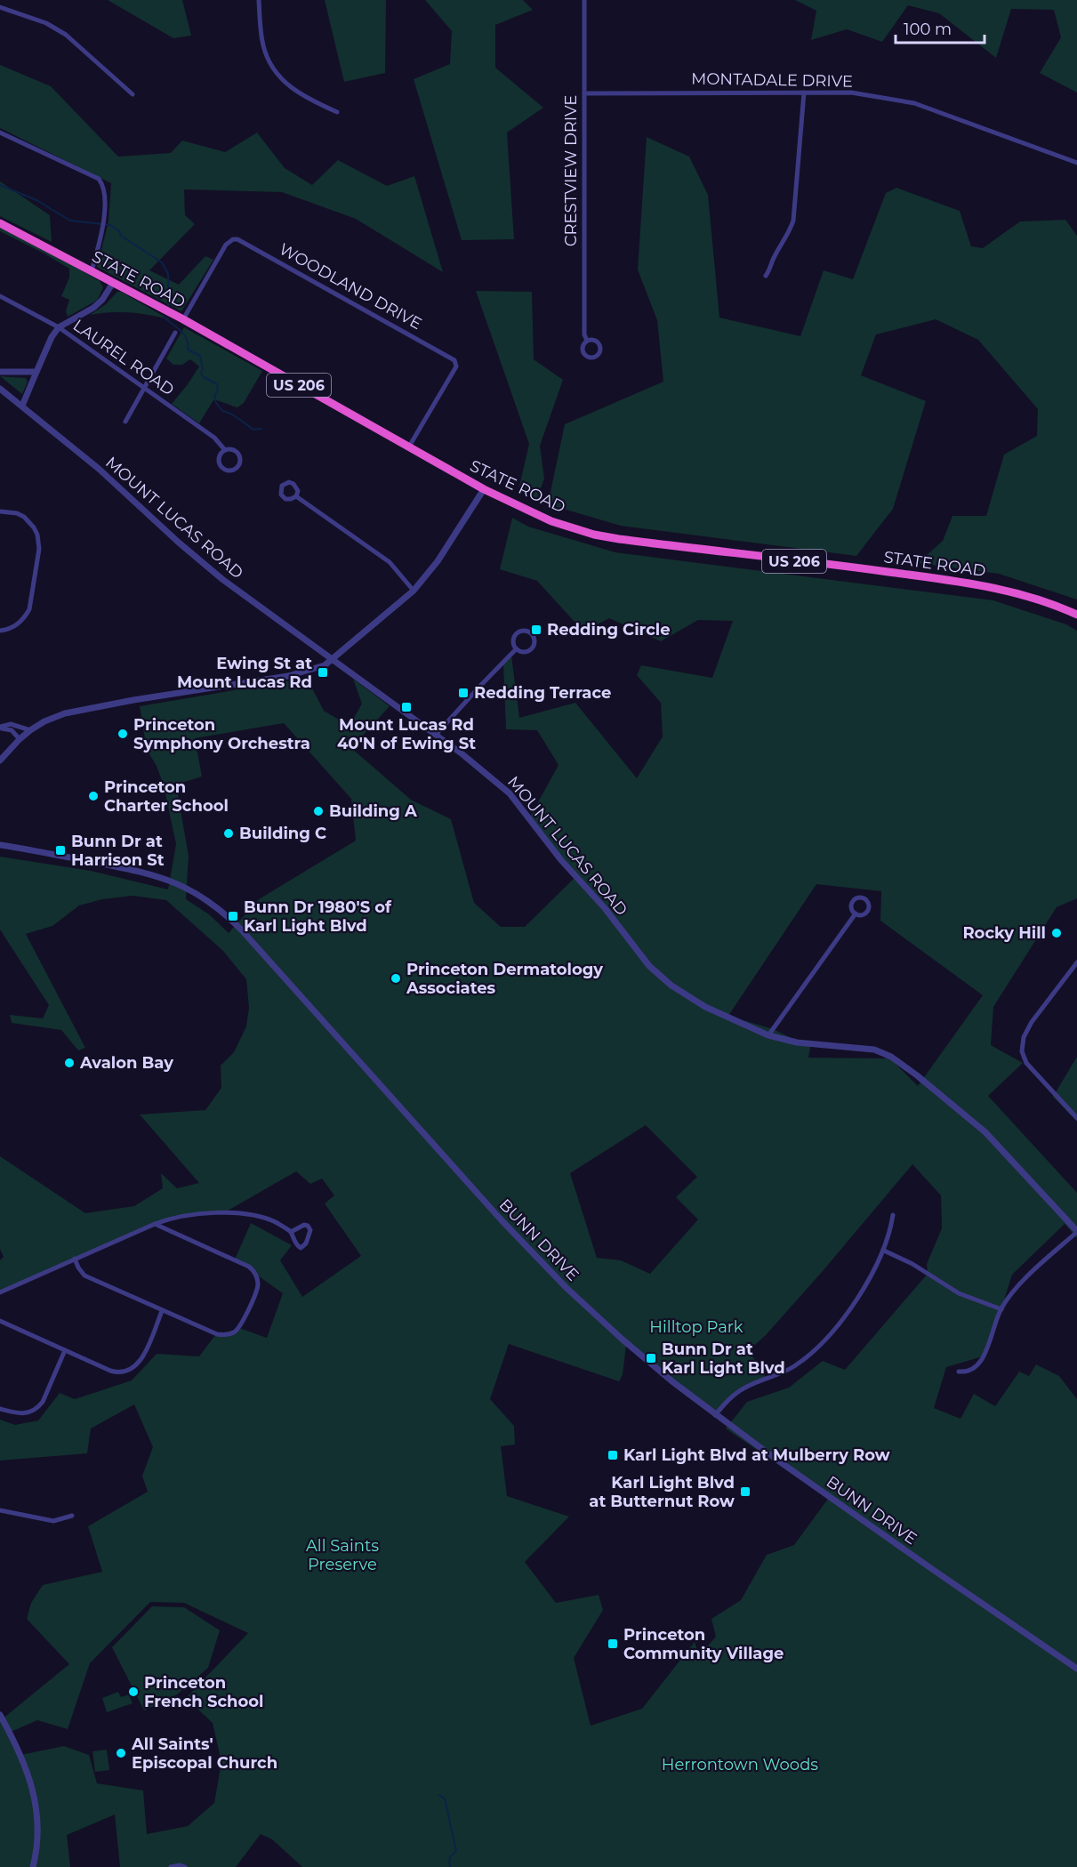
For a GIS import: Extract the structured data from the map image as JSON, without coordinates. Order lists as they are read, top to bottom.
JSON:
{
  "streets": {
    "highway": ["STATE ROAD", "US 206"],
    "street": [
      "MONTADALE DRIVE",
      "CRESTVIEW DRIVE",
      "WOODLAND DRIVE",
      "LAUREL ROAD",
      "MOUNT LUCAS ROAD",
      "BUNN DRIVE"
    ]
  },
  "crossings": [
    ["MONTADALE DRIVE", "CRESTVIEW DRIVE"],
    ["STATE ROAD", "WOODLAND DRIVE"]
  ],
  "parks": ["Hilltop Park", "All Saints Preserve", "Herrontown Woods"],
  "places": {
    "transit": [
      "Redding Circle",
      "Ewing St at Mount Lucas Rd",
      "Redding Terrace",
      "Mount Lucas Rd 40'N of Ewing St",
      "Bunn Dr at Harrison St",
      "Bunn Dr 1980'S of Karl Light Blvd",
      "Bunn Dr at Karl Light Blvd",
      "Karl Light Blvd at Mulberry Row",
      "Karl Light Blvd at Butternut Row",
      "Princeton Community Village"
    ],
    "other": [
      "Princeton Symphony Orchestra",
      "Princeton Charter School",
      "Building A",
      "Building C",
      "Rocky Hill",
      "Princeton Dermatology Associates",
      "Avalon Bay",
      "Princeton French School",
      "All Saints' Episcopal Church"
    ]
  },
  "scale_bar": "100 m"
}
